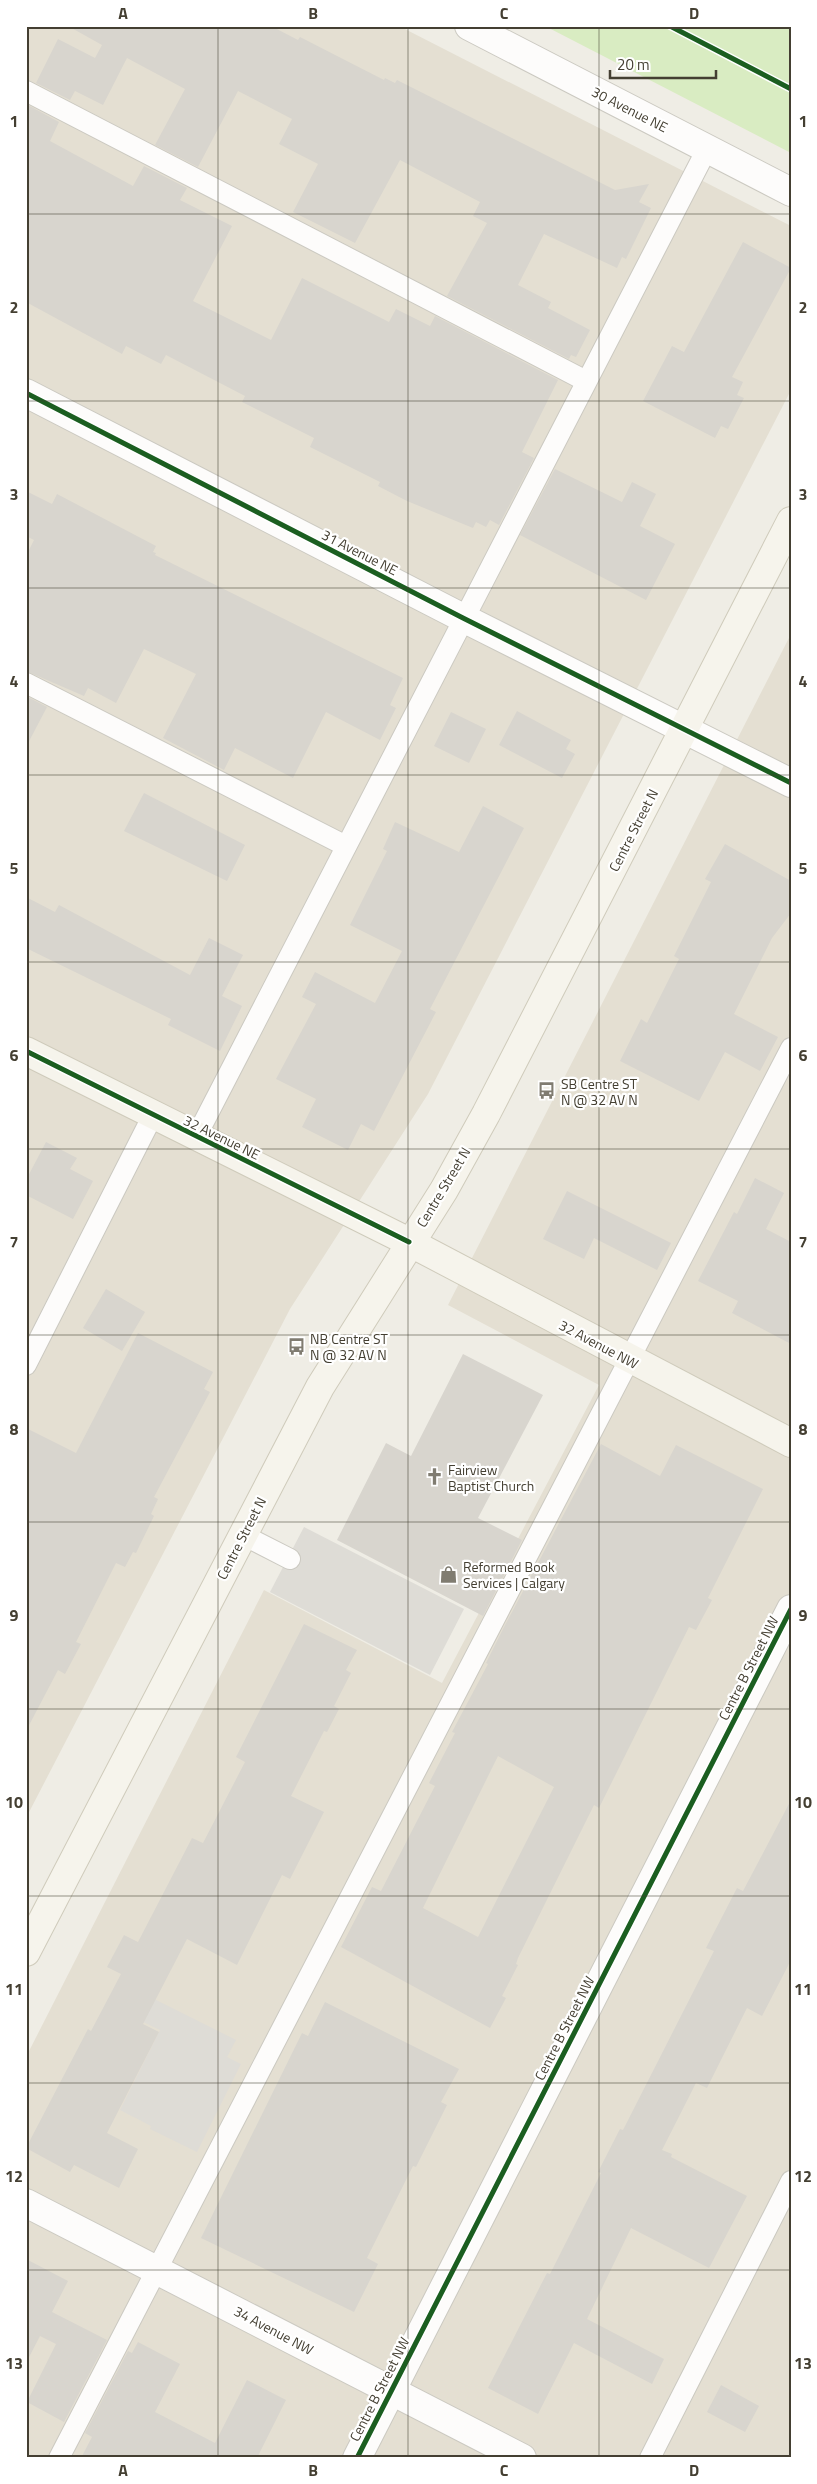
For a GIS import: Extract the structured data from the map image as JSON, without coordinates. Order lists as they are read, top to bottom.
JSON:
{
  "streets": {
    "main road": ["Centre Street N", "32 Avenue NE", "32 Avenue NW"],
    "street": [
      "30 Avenue NE",
      "31 Avenue NE",
      "Centre B Street NW",
      "34 Avenue NW"
    ]
  },
  "crossings": [
    ["31 Avenue NE", "Centre Street N"],
    ["Centre Street N", "32 Avenue NE"],
    ["Centre Street N", "32 Avenue NW"],
    ["32 Avenue NE", "32 Avenue NW"],
    ["Centre B Street NW", "34 Avenue NW"]
  ],
  "places": {
    "bus stop": ["SB Centre ST N @ 32 AV N", "NB Centre ST N @ 32 AV N"],
    "church": ["Fairview Baptist Church"],
    "shop": ["Reformed Book Services | Calgary"]
  },
  "scale_bar": "20 m",
  "grid": {
    "columns": [
      "A",
      "B",
      "C",
      "D"
    ],
    "rows": [
      "1",
      "2",
      "3",
      "4",
      "5",
      "6",
      "7",
      "8",
      "9",
      "10",
      "11",
      "12",
      "13"
    ]
  }
}
